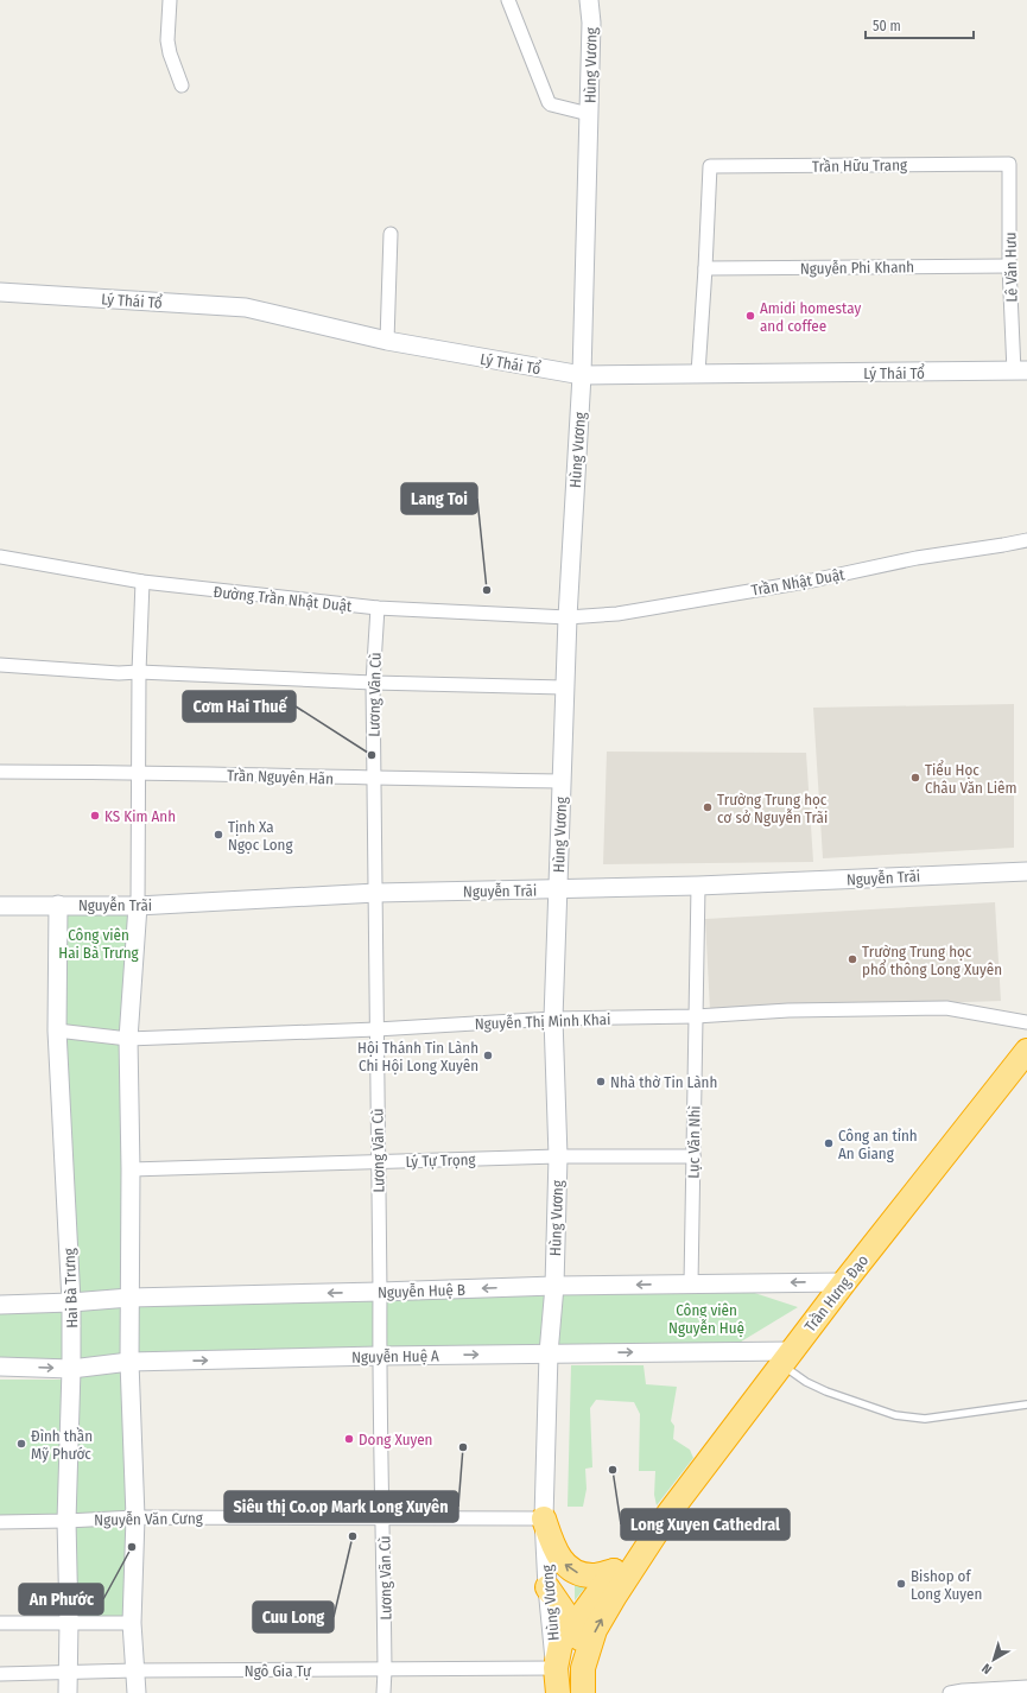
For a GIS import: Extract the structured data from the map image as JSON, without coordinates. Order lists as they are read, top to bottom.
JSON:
{
  "streets": {
    "highway": ["Trần Hưng Đạo"],
    "street": [
      "Hùng Vương",
      "Trần Hữu Trang",
      "Nguyễn Phi Khanh",
      "Lê Văn Hưu",
      "Lý Thái Tổ",
      "Trần Nhật Duật",
      "Đường Trần Nhật Duật",
      "Lương Vãn Cù",
      "Trần Nguyên Hãn",
      "Nguyễn Trãi",
      "Nguyễn Thị Minh Khai",
      "Lục Văn Nhì",
      "Lý Tự Trọng",
      "Hai Bà Trưng",
      "Nguyễn Huệ B",
      "Nguyễn Huệ A",
      "Nguyễn Văn Cưng",
      "Ngô Gia Tự"
    ]
  },
  "crossings": [
    ["Hùng Vương", "Lý Thái Tổ"],
    ["Hùng Vương", "Trần Nhật Duật"],
    ["Hùng Vương", "Đường Trần Nhật Duật"],
    ["Hùng Vương", "Trần Nguyên Hãn"],
    ["Hùng Vương", "Nguyễn Trãi"],
    ["Hùng Vương", "Nguyễn Thị Minh Khai"],
    ["Hùng Vương", "Lý Tự Trọng"],
    ["Hùng Vương", "Nguyễn Huệ B"],
    ["Hùng Vương", "Nguyễn Huệ A"],
    ["Hùng Vương", "Nguyễn Văn Cưng"],
    ["Hùng Vương", "Ngô Gia Tự"],
    ["Trần Hữu Trang", "Nguyễn Phi Khanh"],
    ["Trần Hữu Trang", "Lê Văn Hưu"],
    ["Nguyễn Phi Khanh", "Lê Văn Hưu"],
    ["Lê Văn Hưu", "Lý Thái Tổ"],
    ["Trần Nhật Duật", "Đường Trần Nhật Duật"],
    ["Đường Trần Nhật Duật", "Lương Vãn Cù"],
    ["Lương Vãn Cù", "Trần Nguyên Hãn"],
    ["Lương Vãn Cù", "Nguyễn Trãi"],
    ["Lương Vãn Cù", "Nguyễn Thị Minh Khai"],
    ["Lương Vãn Cù", "Lý Tự Trọng"],
    ["Lương Vãn Cù", "Nguyễn Huệ B"],
    ["Lương Vãn Cù", "Nguyễn Huệ A"],
    ["Lương Vãn Cù", "Nguyễn Văn Cưng"],
    ["Lương Vãn Cù", "Ngô Gia Tự"],
    ["Nguyễn Trãi", "Lục Văn Nhì"],
    ["Nguyễn Trãi", "Hai Bà Trưng"],
    ["Nguyễn Thị Minh Khai", "Lục Văn Nhì"],
    ["Nguyễn Thị Minh Khai", "Hai Bà Trưng"],
    ["Lục Văn Nhì", "Lý Tự Trọng"],
    ["Lục Văn Nhì", "Nguyễn Huệ B"],
    ["Hai Bà Trưng", "Nguyễn Huệ B"],
    ["Hai Bà Trưng", "Nguyễn Huệ A"],
    ["Hai Bà Trưng", "Nguyễn Văn Cưng"],
    ["Hai Bà Trưng", "Ngô Gia Tự"],
    ["Nguyễn Huệ B", "Trần Hưng Đạo"],
    ["Trần Hưng Đạo", "Nguyễn Huệ A"]
  ],
  "one_way": ["Nguyễn Huệ B", "Nguyễn Huệ A"],
  "parks": ["Công viên Hai Bà Trưng", "Công viên Nguyễn Huệ"],
  "places": [
    "Amidi homestay and coffee",
    "Lang Toi",
    "Cơm Hai Thuế",
    "Tiểu Học Châu Văn Liêm",
    "Trường Trung học cơ sở Nguyễn Trãi",
    "KS Kim Anh",
    "Tịnh Xa Ngọc Long",
    "Trường Trung học phổ thông Long Xuyên",
    "Hội Thánh Tin Lành Chi Hội Long Xuyên",
    "Nhà thờ Tin Lành",
    "Công an tỉnh An Giang",
    "Dong Xuyen",
    "Đình thần Mỹ Phước",
    "Siêu thị Co.op Mark Long Xuyên",
    "Long Xuyen Cathedral",
    "Cuu Long",
    "An Phước",
    "Bishop of Long Xuyen"
  ],
  "scale_bar": "50 m",
  "north": "bottom left"
}
